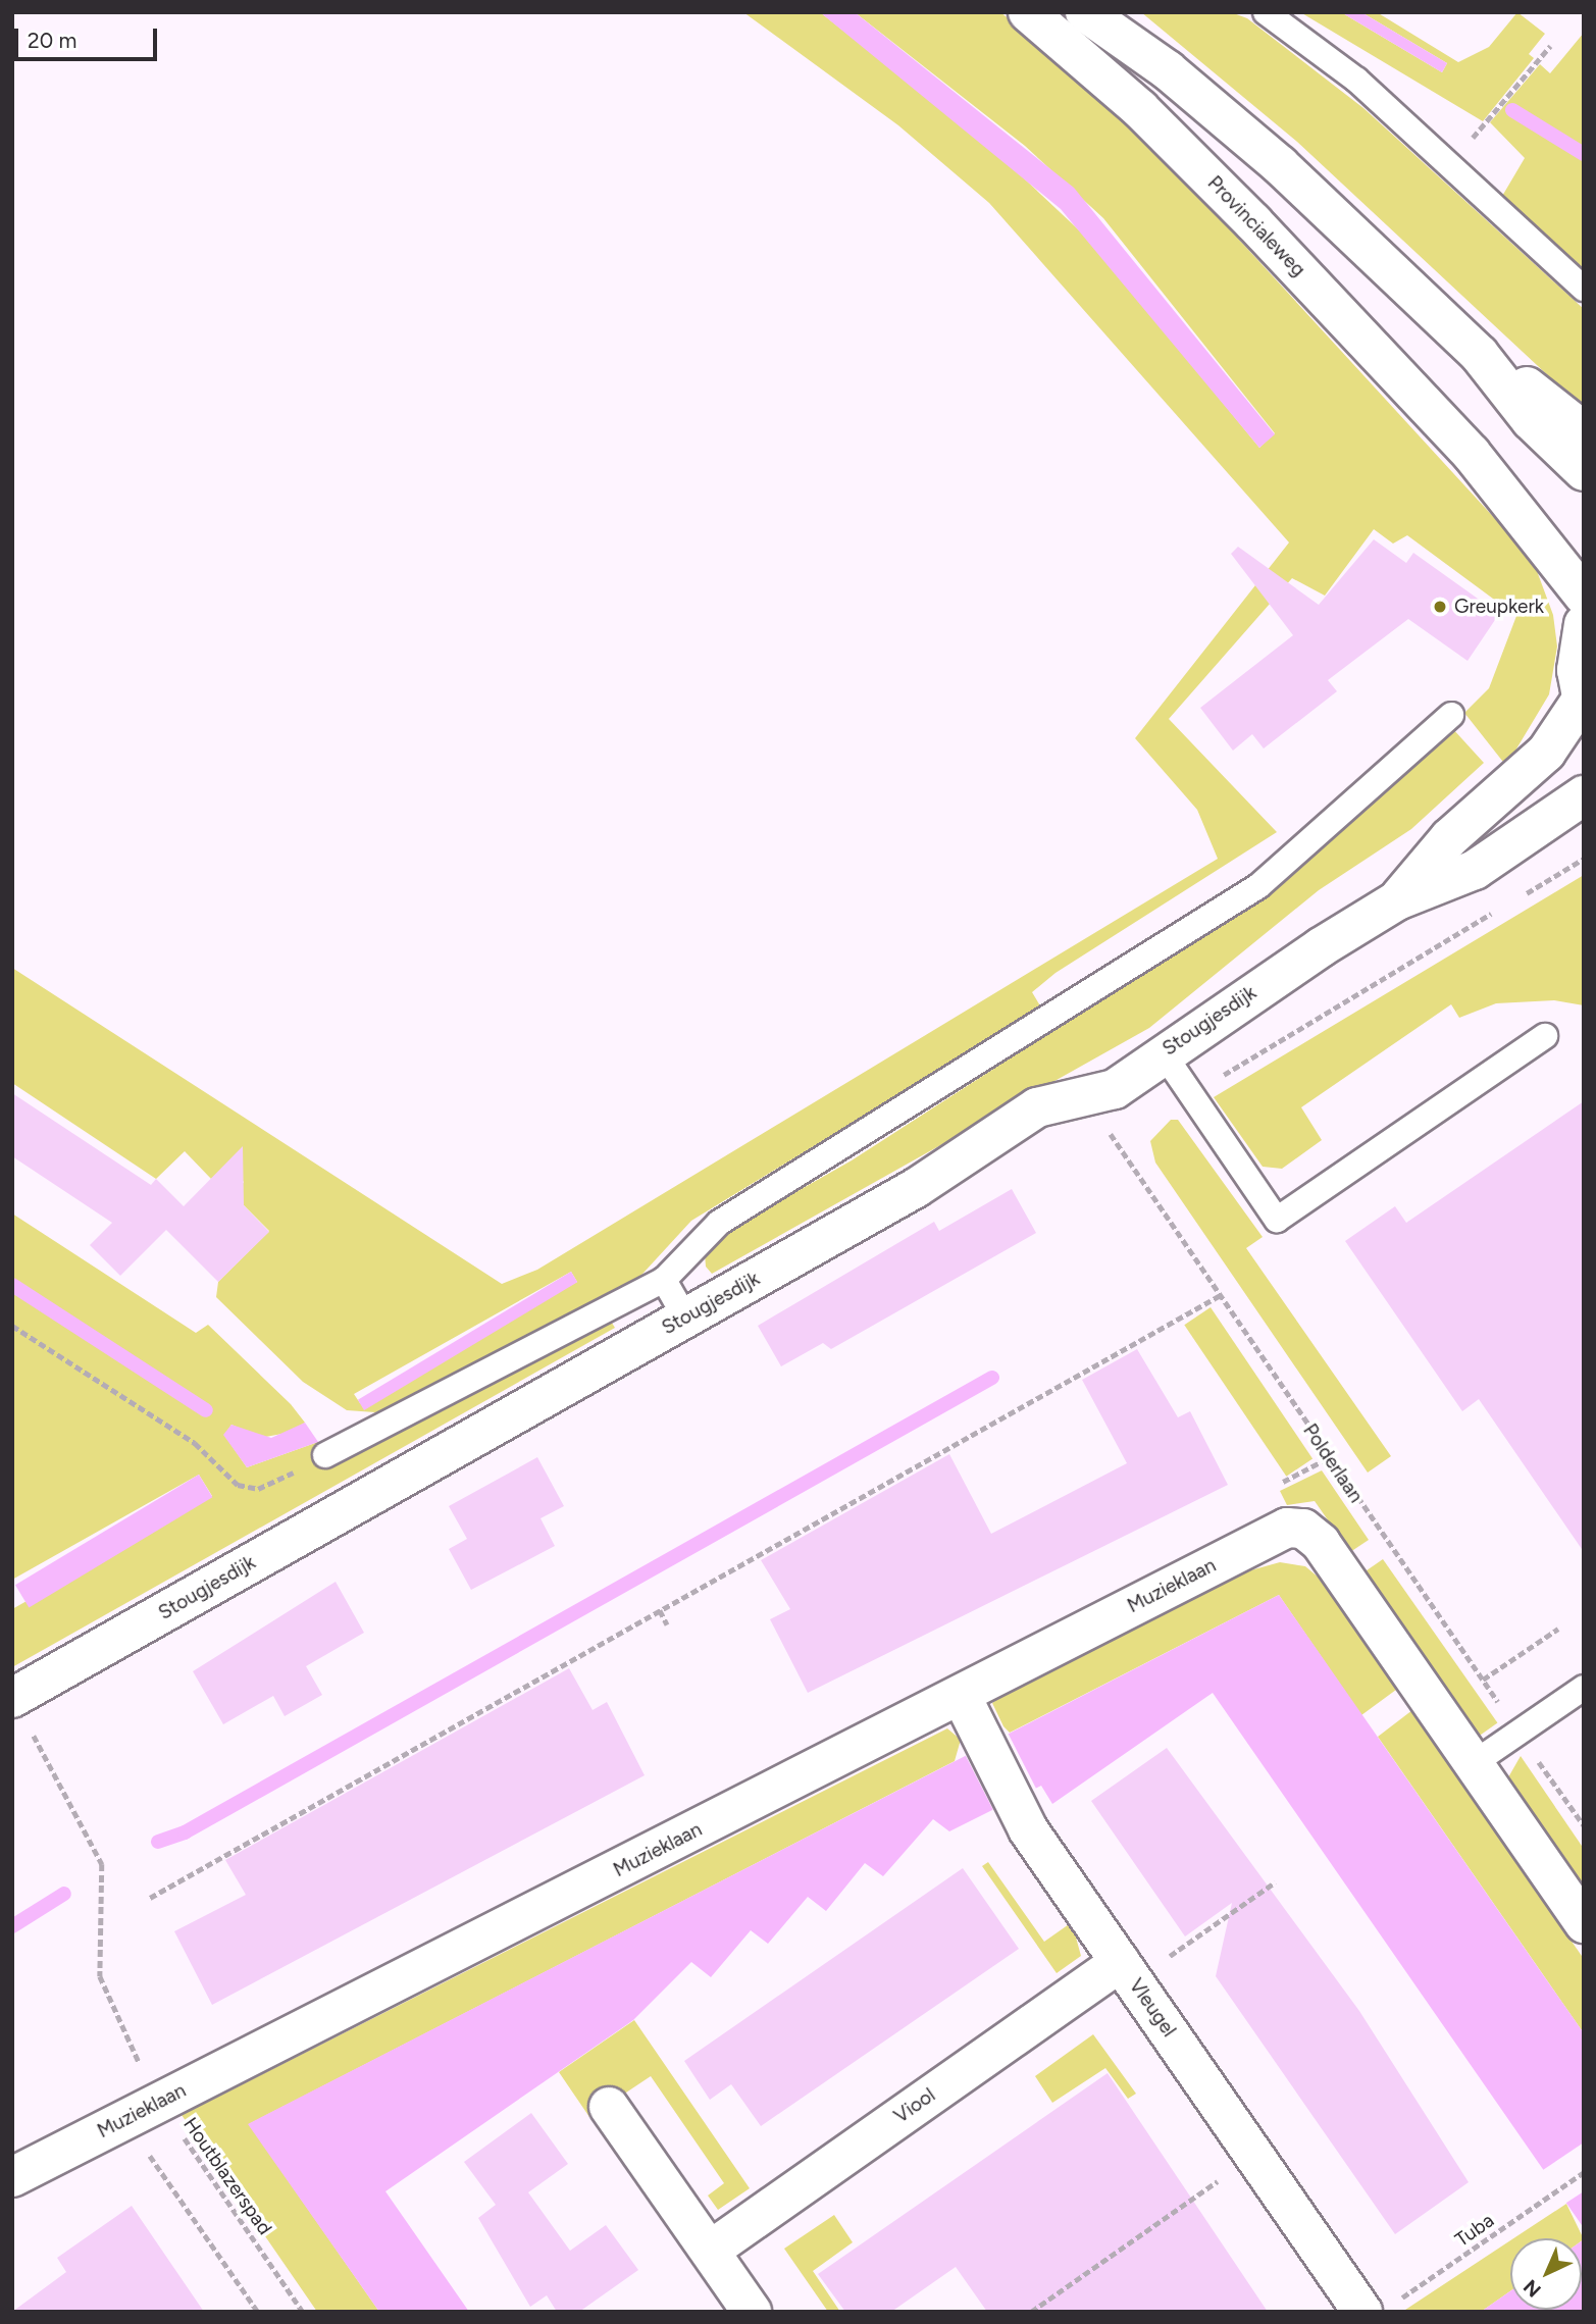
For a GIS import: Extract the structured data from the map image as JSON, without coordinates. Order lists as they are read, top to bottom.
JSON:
{
  "streets": {
    "street": [
      "Provincialeweg",
      "Stougjesdijk",
      "Muzieklaan",
      "Vleugel",
      "Viool"
    ],
    "path": ["Polderlaan", "Houtblazerspad", "Tuba"]
  },
  "crossings": [
    ["Stougjesdijk", "Houtblazerspad"],
    ["Muzieklaan", "Vleugel"],
    ["Muzieklaan", "Houtblazerspad"],
    ["Vleugel", "Viool"],
    ["Vleugel", "Tuba"]
  ],
  "places": ["Greupkerk"],
  "scale_bar": "20 m",
  "north": "bottom left"
}
